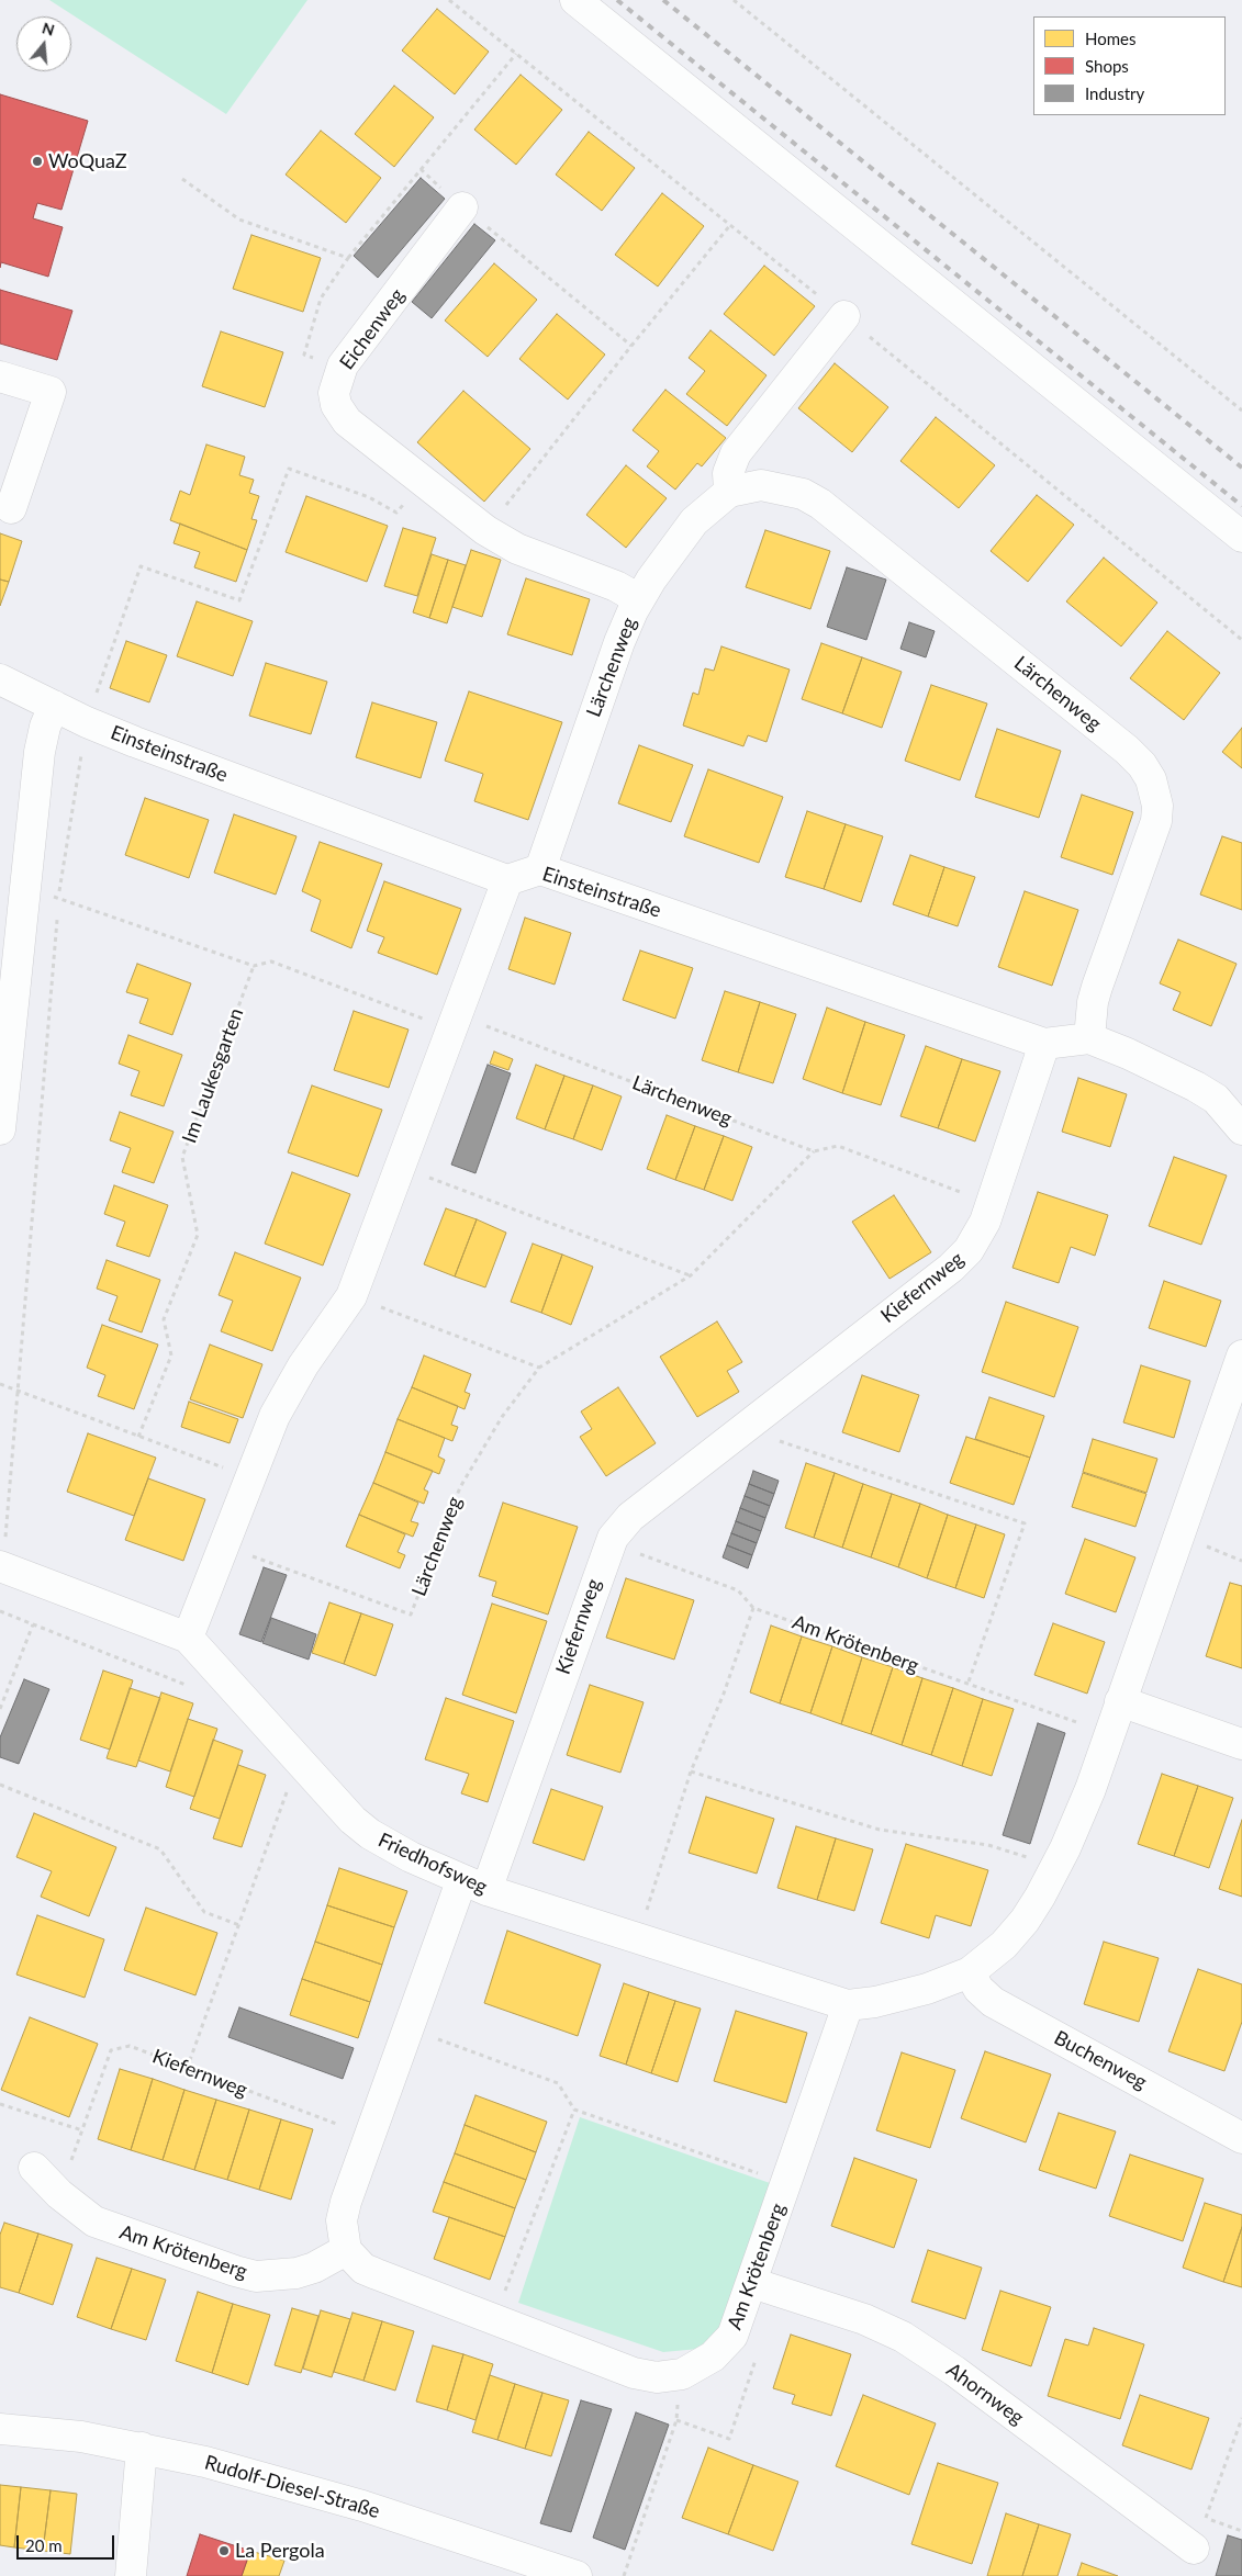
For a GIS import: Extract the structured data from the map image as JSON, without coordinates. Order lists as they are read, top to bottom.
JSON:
{
  "streets": {
    "street": [
      "Eichenweg",
      "Lärchenweg",
      "Einsteinstraße",
      "Kiefernweg",
      "Am Krötenberg",
      "Friedhofsweg",
      "Buchenweg",
      "Ahornweg",
      "Rudolf-Diesel-Straße"
    ],
    "path": ["Im Laukesgarten"]
  },
  "crossings": [
    ["Eichenweg", "Lärchenweg"],
    ["Lärchenweg", "Einsteinstraße"],
    ["Einsteinstraße", "Kiefernweg"],
    ["Kiefernweg", "Am Krötenberg"],
    ["Kiefernweg", "Friedhofsweg"],
    ["Am Krötenberg", "Friedhofsweg"],
    ["Am Krötenberg", "Ahornweg"]
  ],
  "places": ["WoQuaZ", "La Pergola"],
  "legend": ["Homes", "Shops", "Industry"],
  "scale_bar": "20 m",
  "north": "top"
}
